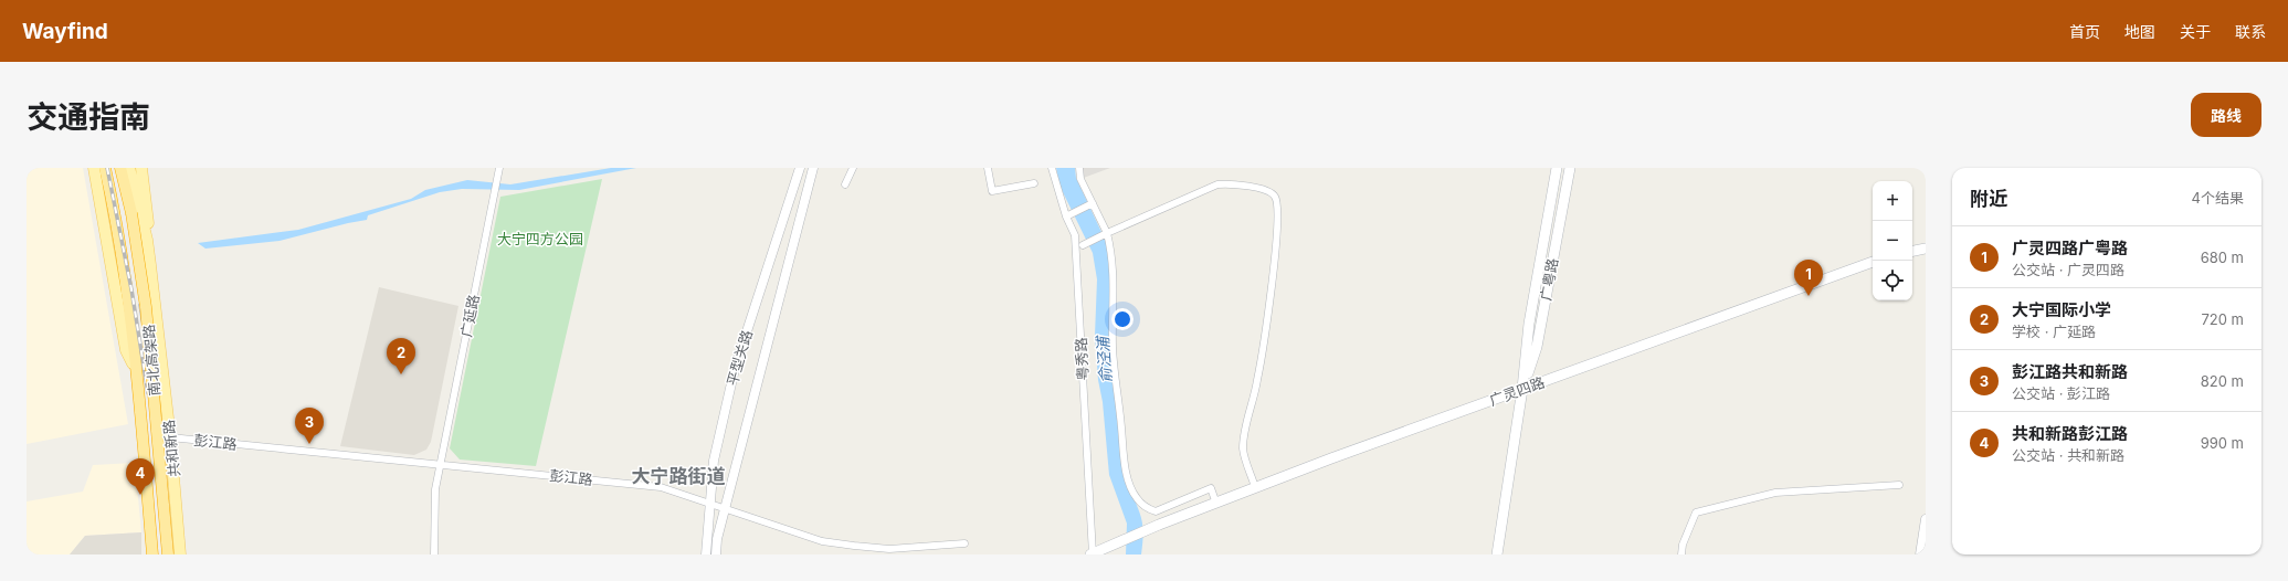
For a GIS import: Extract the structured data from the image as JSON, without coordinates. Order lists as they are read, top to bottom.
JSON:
{
  "streets": {
    "highway": ["南北高架路"],
    "main road": ["广粤路", "广灵四路", "共和新路"],
    "street": [
      "广延路",
      "平型关路",
      "粤秀路",
      "彭江路"
    ]
  },
  "crossings": [
    ["广粤路", "广灵四路"],
    ["广延路", "彭江路"],
    ["平型关路", "彭江路"],
    ["粤秀路", "广灵四路"],
    ["南北高架路", "共和新路"],
    ["彭江路", "共和新路"]
  ],
  "districts": ["大宁路街道"],
  "water": ["俞泾浦"],
  "parks": ["大宁四方公园"],
  "page": {
    "header": "Wayfind",
    "nav": [
      "首页",
      "地图",
      "关于",
      "联系"
    ],
    "title": "交通指南",
    "buttons": "路线",
    "heading": ["附近", "4个结果"],
    "map_buttons": ["+", "−"],
    "list": [
      {
        "mark": "1",
        "name": "广灵四路广粤路",
        "note": "公交站 · 广灵四路",
        "value": "680 m"
      },
      {
        "mark": "2",
        "name": "大宁国际小学",
        "note": "学校 · 广延路",
        "value": "720 m"
      },
      {
        "mark": "3",
        "name": "彭江路共和新路",
        "note": "公交站 · 彭江路",
        "value": "820 m"
      },
      {
        "mark": "4",
        "name": "共和新路彭江路",
        "note": "公交站 · 共和新路",
        "value": "990 m"
      }
    ],
    "pins": [
      "1",
      "2",
      "3",
      "4"
    ]
  }
}
